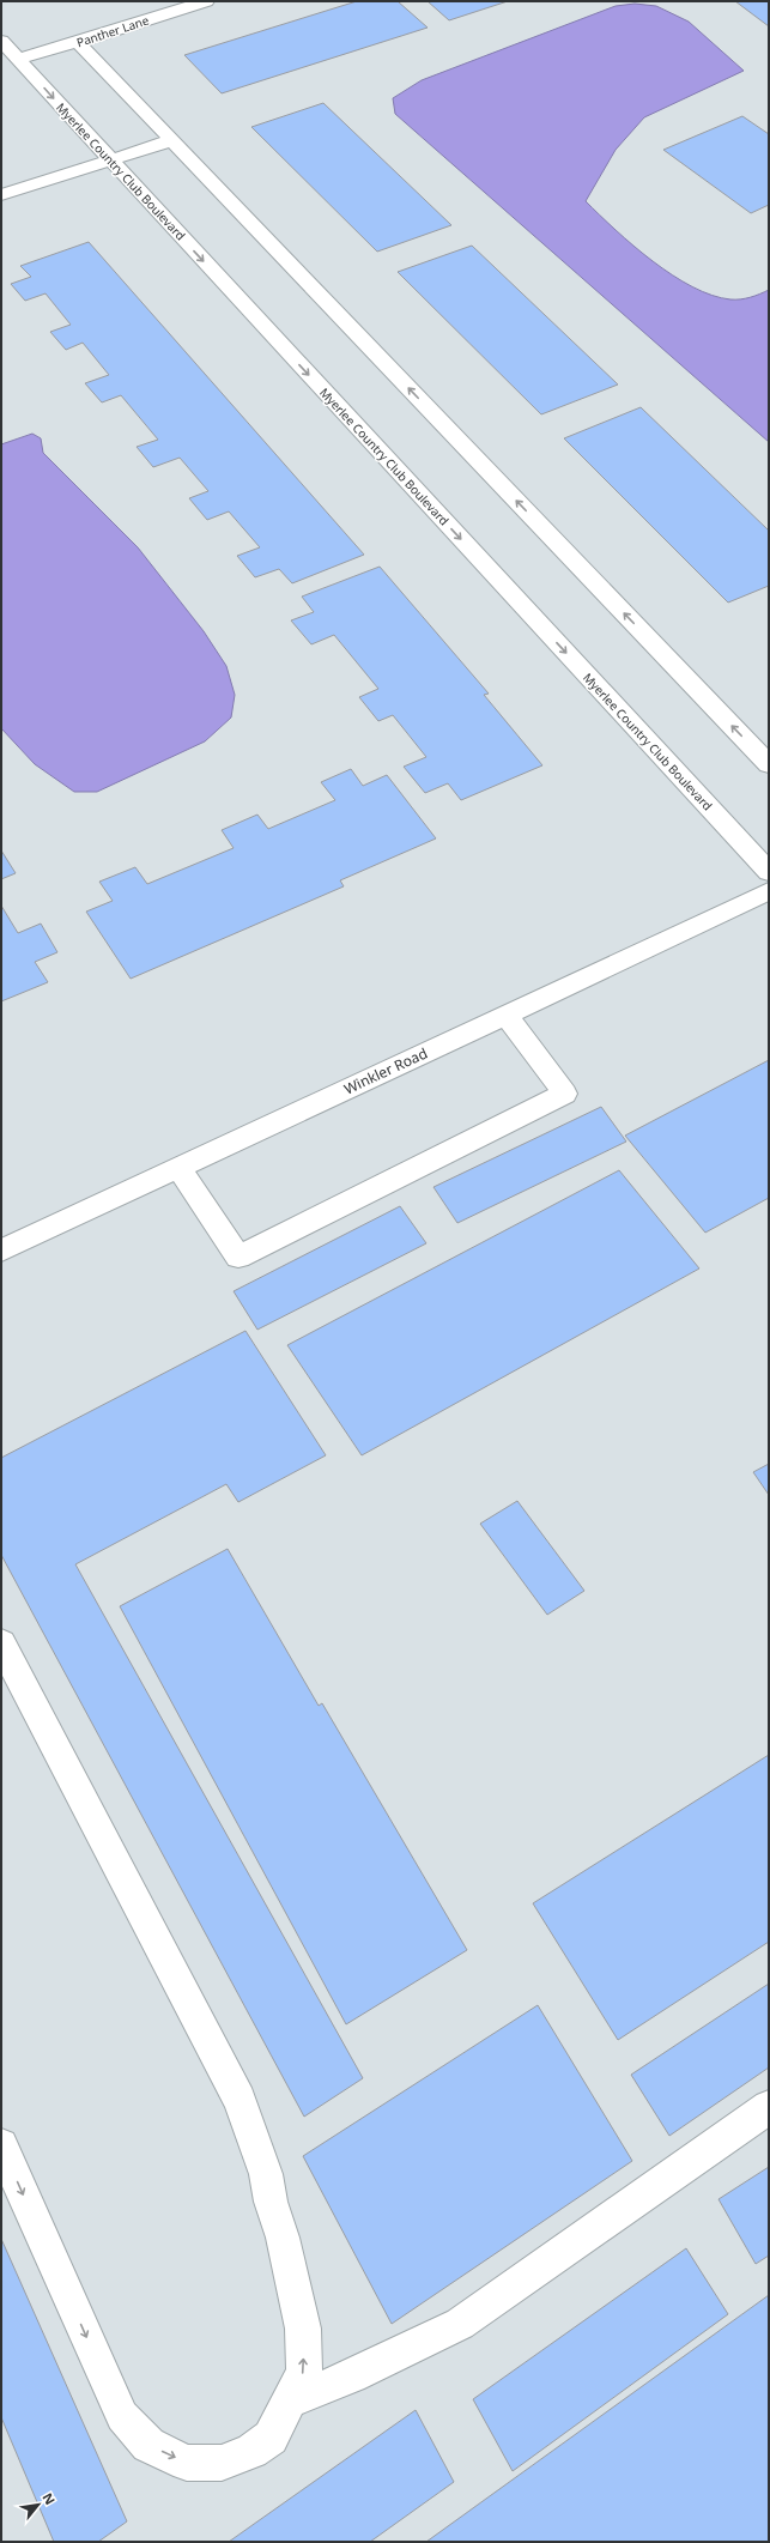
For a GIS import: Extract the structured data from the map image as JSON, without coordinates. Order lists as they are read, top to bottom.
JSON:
{
  "streets": {
    "street": ["Panther Lane", "Myerlee Country Club Boulevard", "Winkler Road"]
  },
  "crossings": [
    ["Panther Lane", "Myerlee Country Club Boulevard"]
  ],
  "north": "top right"
}
